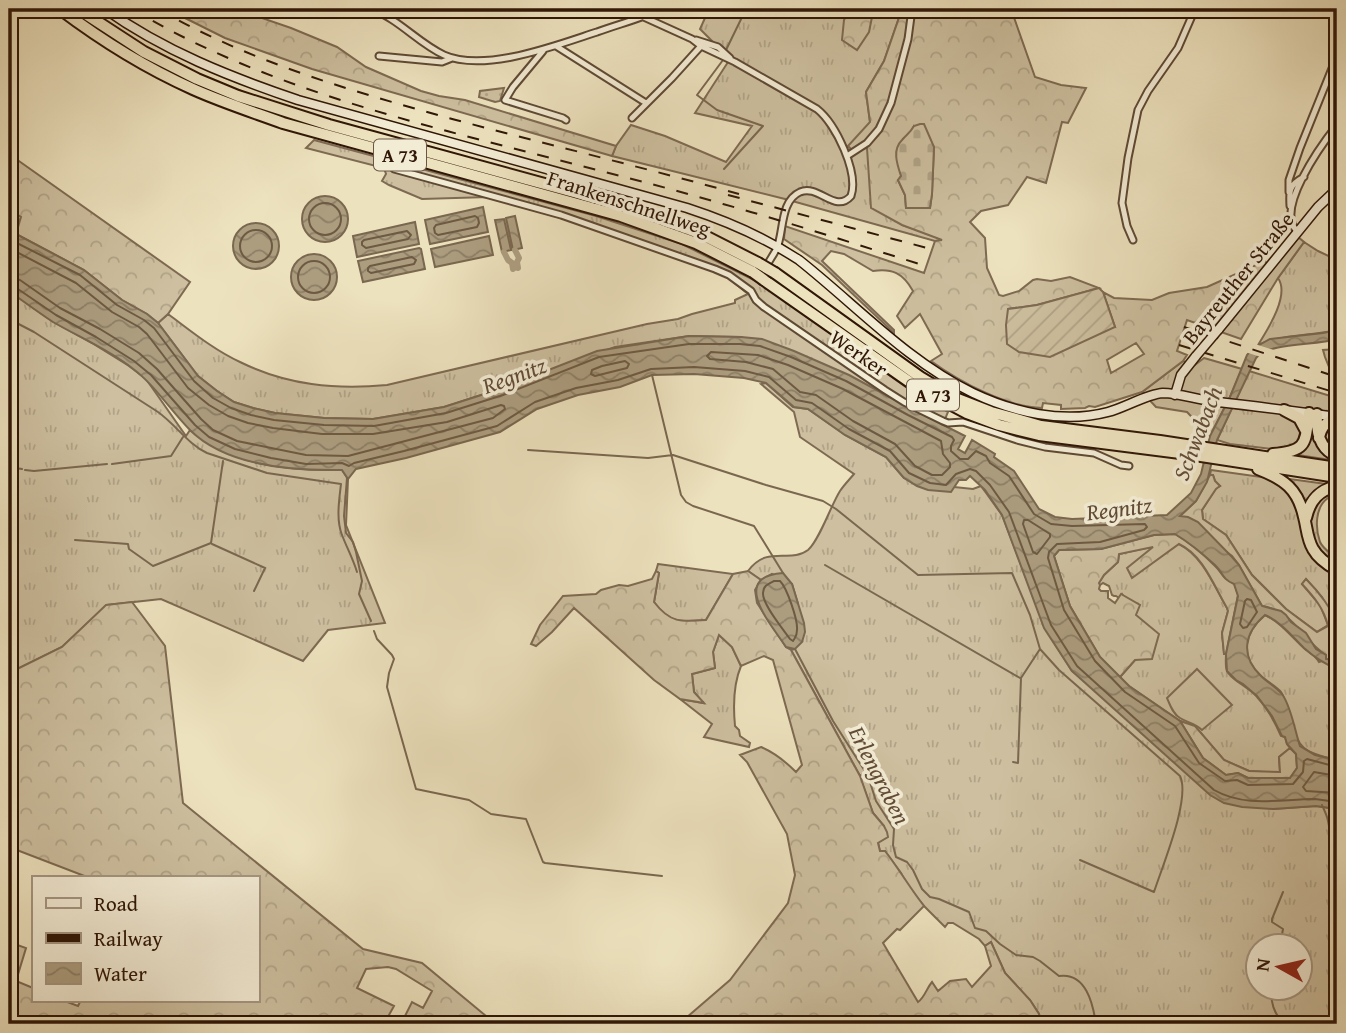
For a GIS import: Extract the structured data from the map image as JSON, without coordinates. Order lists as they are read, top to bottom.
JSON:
{
  "streets": {
    "highway": ["A 73", "Frankenschnellweg"],
    "main road": ["Bayreuther Straße"],
    "street": ["Werker"]
  },
  "water": ["Regnitz", "Schwabach", "Erlengraben"],
  "legend": ["Road", "Railway", "Water"],
  "north": "left"
}
